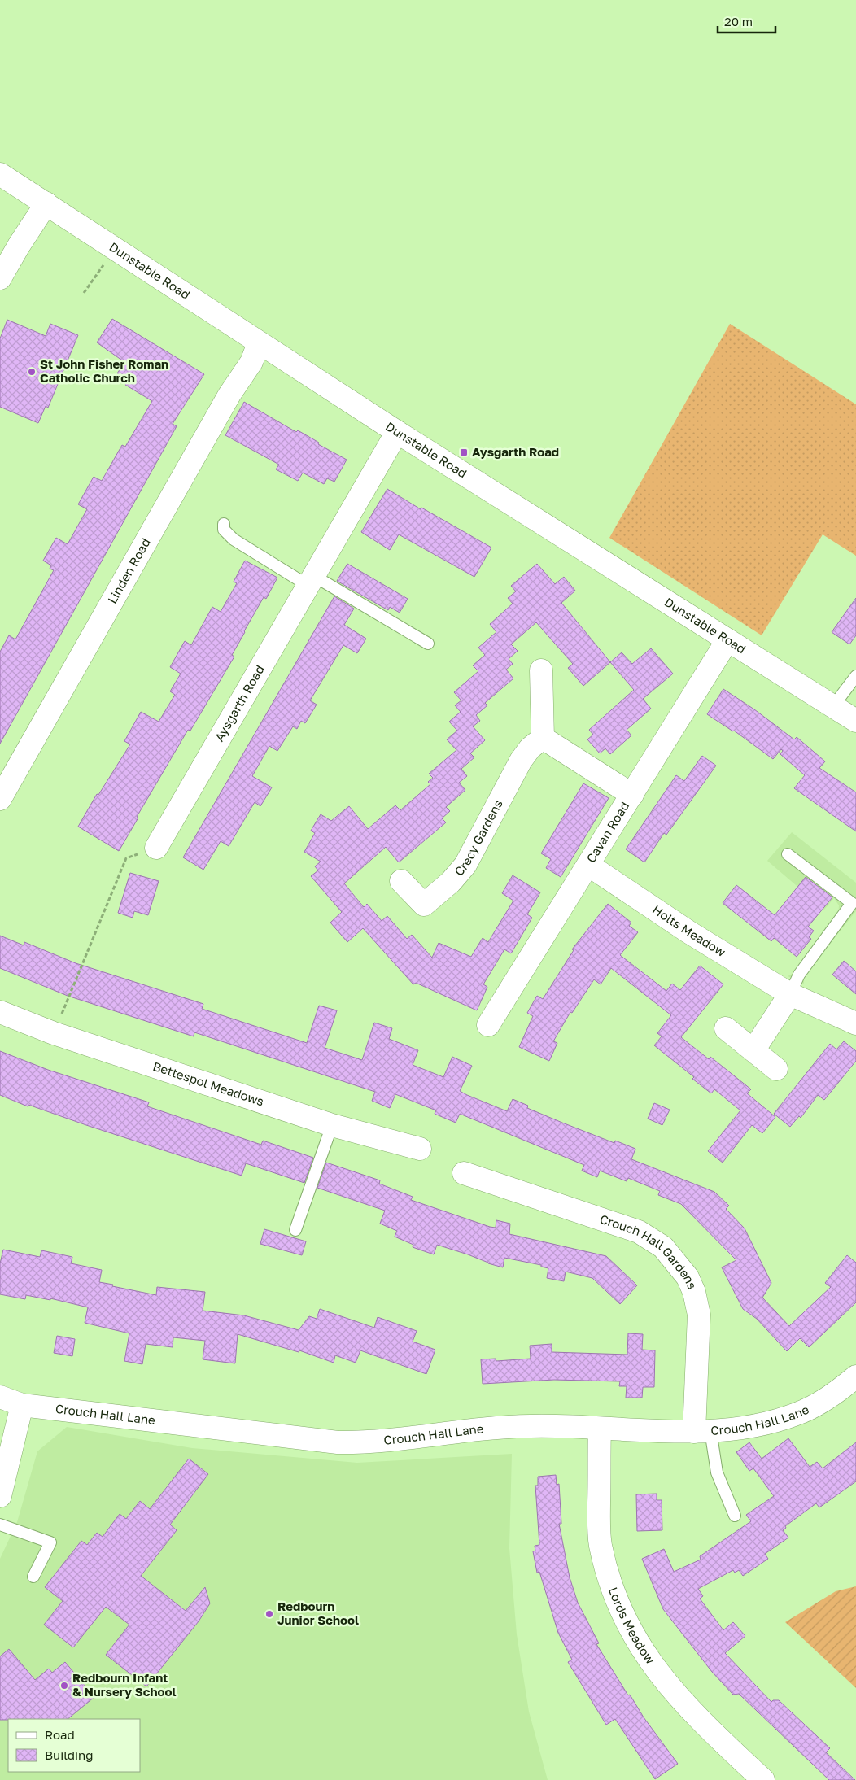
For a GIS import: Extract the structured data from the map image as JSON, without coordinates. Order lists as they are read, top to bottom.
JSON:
{
  "streets": {
    "street": [
      "Dunstable Road",
      "Linden Road",
      "Aysgarth Road",
      "Cavan Road",
      "Crecy Gardens",
      "Holts Meadow",
      "Bettespol Meadows",
      "Crouch Hall Gardens",
      "Crouch Hall Lane",
      "Lords Meadow"
    ]
  },
  "crossings": [
    ["Dunstable Road", "Linden Road"],
    ["Dunstable Road", "Aysgarth Road"],
    ["Dunstable Road", "Cavan Road"],
    ["Cavan Road", "Holts Meadow"],
    ["Crouch Hall Gardens", "Crouch Hall Lane"],
    ["Crouch Hall Lane", "Lords Meadow"]
  ],
  "places": {
    "other": ["St John Fisher Roman Catholic Church", "Redbourn Junior School", "Redbourn Infant & Nursery School"],
    "transit": ["Aysgarth Road"]
  },
  "legend": ["Road", "Building"],
  "scale_bar": "20 m"
}
